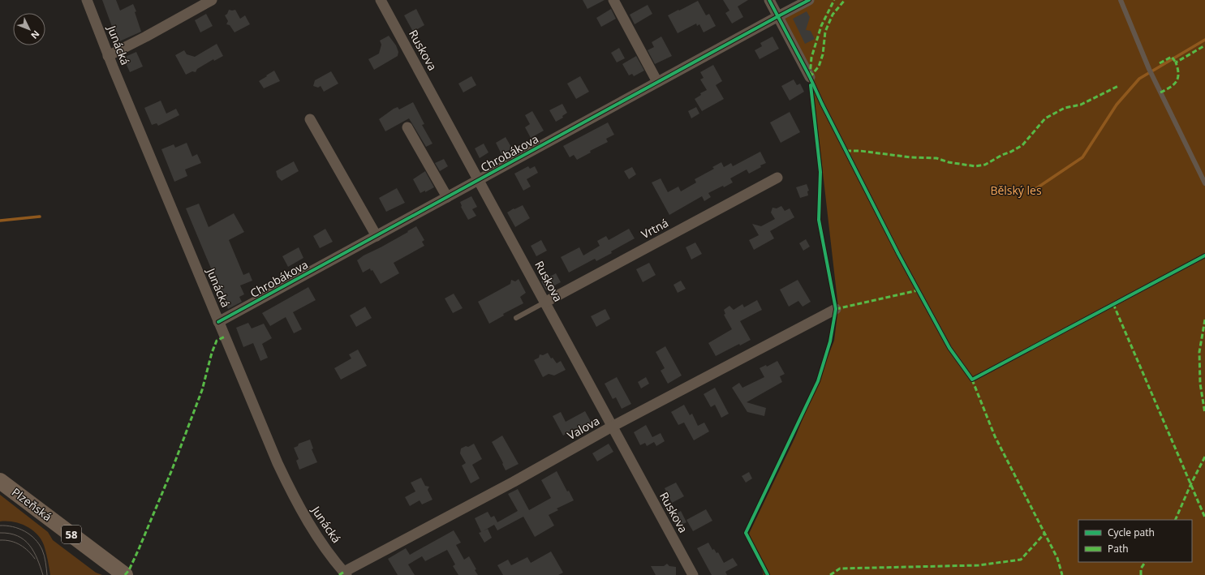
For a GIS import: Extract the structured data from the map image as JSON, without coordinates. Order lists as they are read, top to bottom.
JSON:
{
  "streets": {
    "main road": ["Plzeňská", "58"],
    "street": [
      "Junácká",
      "Ruskova",
      "Chrobákova",
      "Vrtná",
      "Valova"
    ]
  },
  "crossings": [
    ["Junácká", "Chrobákova"],
    ["Junácká", "Valova"],
    ["Ruskova", "Chrobákova"],
    ["Ruskova", "Vrtná"],
    ["Ruskova", "Valova"]
  ],
  "parks": ["Bělský les"],
  "legend": ["Cycle path", "Path"],
  "north": "bottom right"
}
